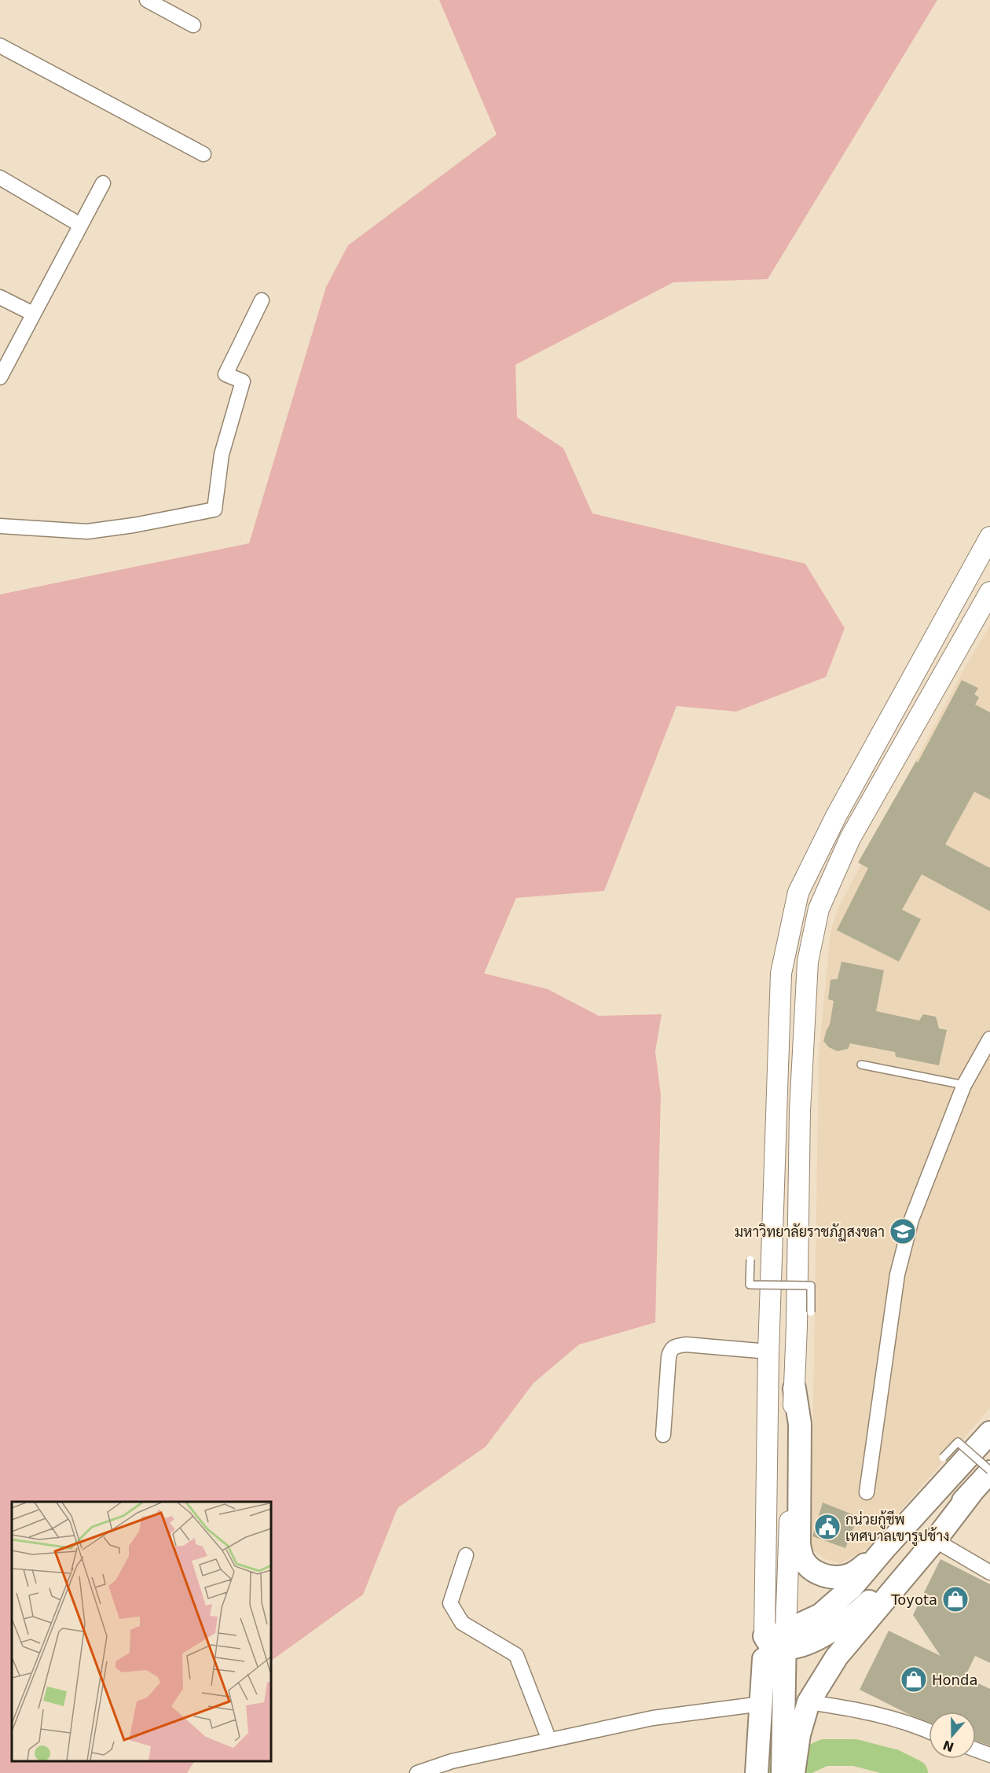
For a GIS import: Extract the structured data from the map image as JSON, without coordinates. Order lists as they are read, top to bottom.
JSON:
{
  "places": {
    "school or university": ["มหาวิทยาลัยราชภัฏสงขลา"],
    "public building": ["กน่วยกู้ชีพ เทศบาลเขารูปช้าง"],
    "shop": ["Toyota", "Honda"]
  },
  "north": "bottom"
}
